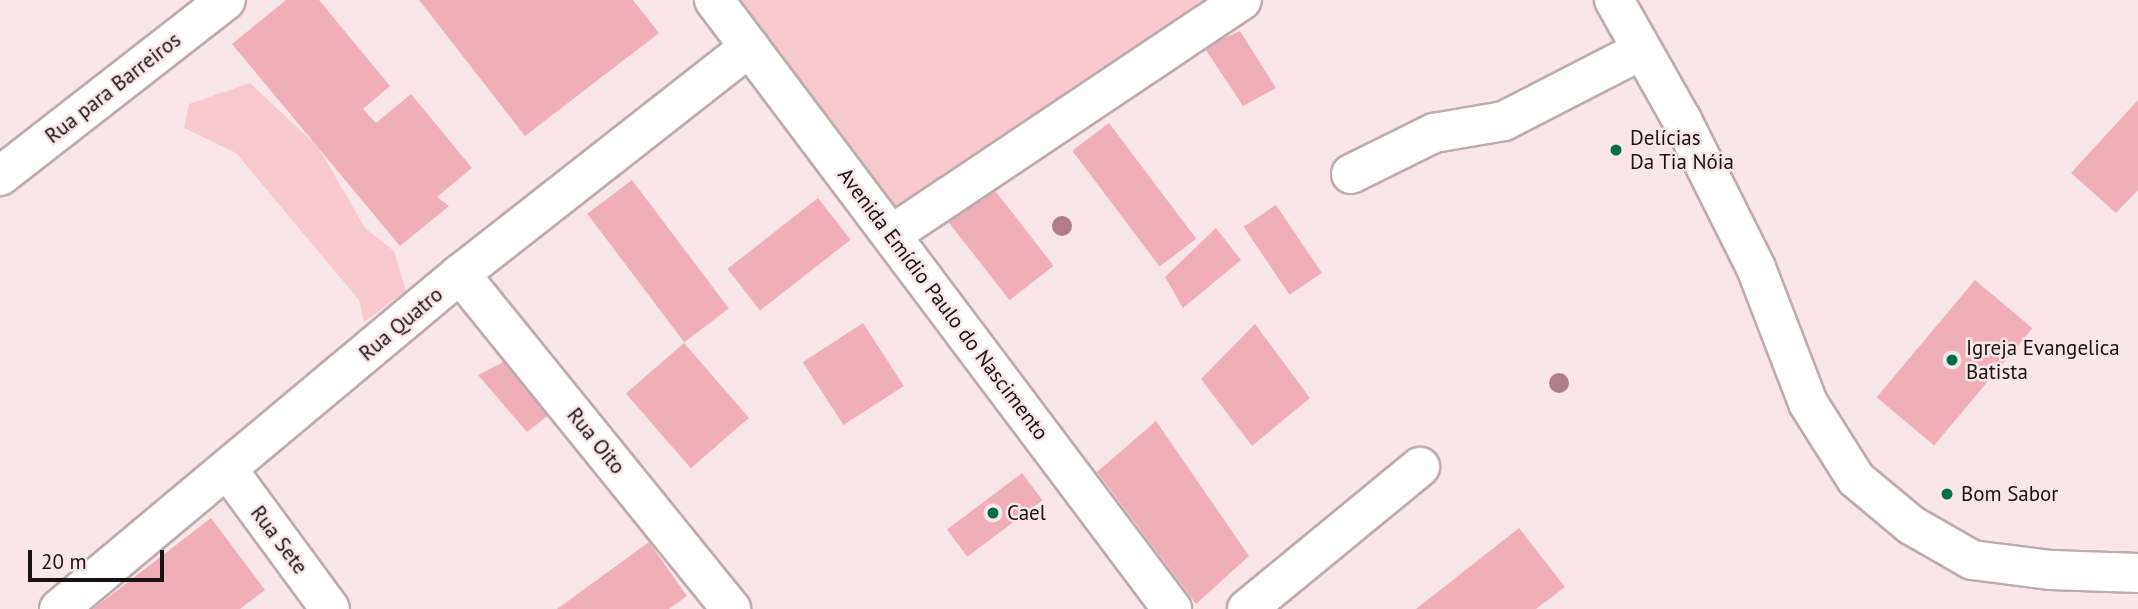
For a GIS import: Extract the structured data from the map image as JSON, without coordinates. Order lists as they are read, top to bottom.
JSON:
{
  "streets": {
    "street": [
      "Rua para Barreiros",
      "Avenida Emídio Paulo do Nascimento",
      "Rua Quatro",
      "Rua Oito",
      "Rua Sete"
    ]
  },
  "crossings": [
    ["Avenida Emídio Paulo do Nascimento", "Rua Quatro"],
    ["Rua Quatro", "Rua Oito"],
    ["Rua Quatro", "Rua Sete"]
  ],
  "places": [
    "Delícias Da Tia Nóia",
    "Igreja Evangelica Batista",
    "Bom Sabor",
    "Cael"
  ],
  "scale_bar": "20 m"
}
